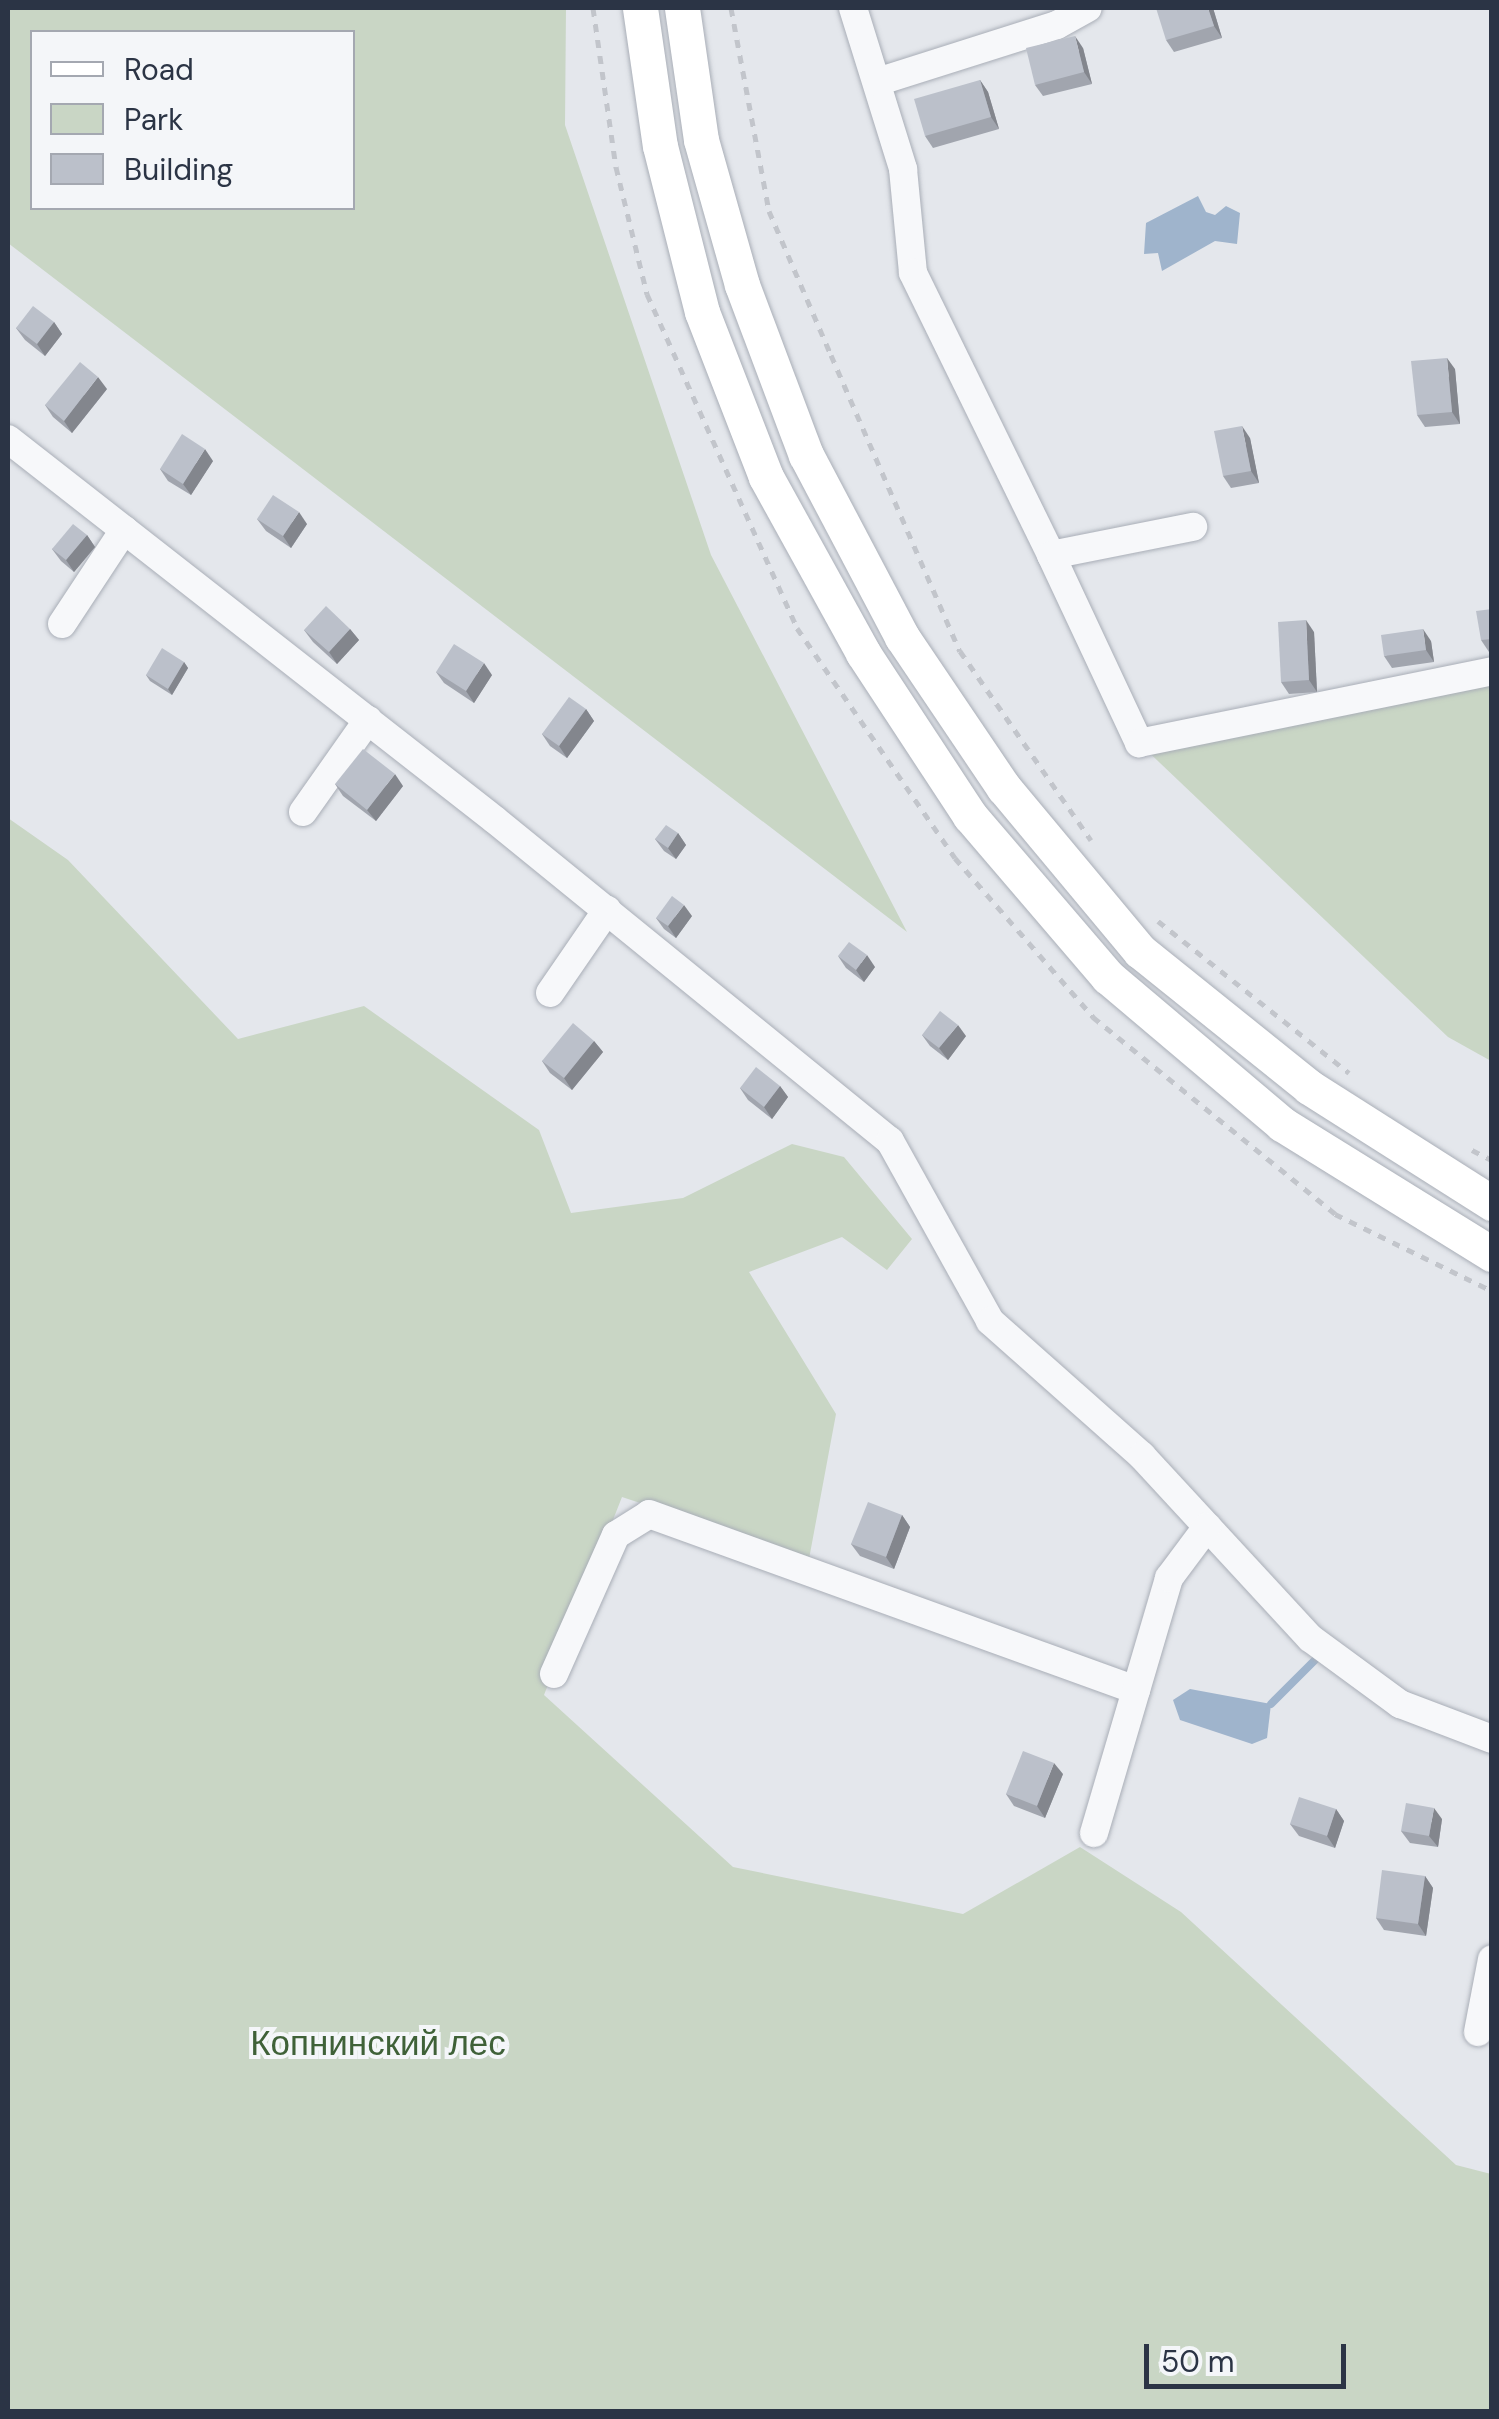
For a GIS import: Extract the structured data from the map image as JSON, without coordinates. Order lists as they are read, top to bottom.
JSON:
{
  "parks": ["Копнинский лес"],
  "legend": ["Road", "Park", "Building"],
  "scale_bar": "50 m"
}
